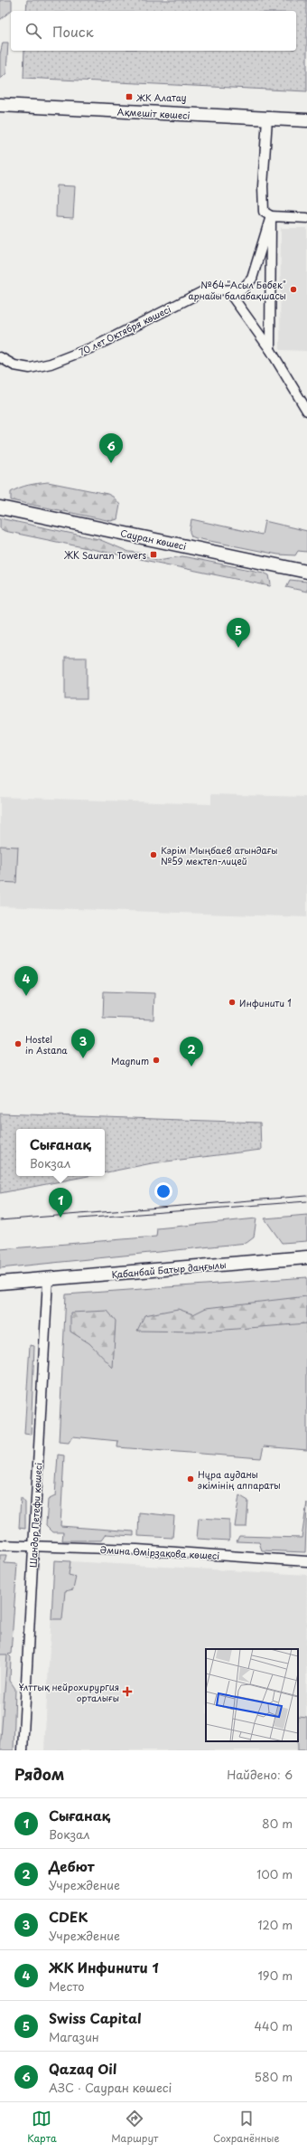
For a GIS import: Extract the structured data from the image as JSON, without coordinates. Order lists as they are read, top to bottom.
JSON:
{
  "streets": {
    "main road": ["Ақмешіт көшесі", "Сауран көшесі", "Қабанбай Батыр даңғылы"],
    "street": ["70 лет Октября көшесі", "Шандор Петефи көшесі", "Әмина Өмірзақова көшесі"]
  },
  "crossings": [
    ["Қабанбай Батыр даңғылы", "Шандор Петефи көшесі"],
    ["Шандор Петефи көшесі", "Әмина Өмірзақова көшесі"]
  ],
  "places": {
    "transit": ["ЖК Алатау", "ЖК Sauran Towers"],
    "other": [
      "№64 \"Асыл Бөбек\" арнайы балабақшасы",
      "Кәрім Мыңбаев атындағы №59 мектеп-лицей",
      "Инфинити 1",
      "Hostel in Astana",
      "Magnum",
      "Нұра ауданы әкімінің аппараты"
    ],
    "health": ["Ұлттық нейрохирургия орталығы"]
  },
  "page": {
    "search": "Поиск",
    "pins": [
      "6",
      "5",
      "4",
      "3",
      "2",
      "1"
    ],
    "popup": ["Сығанақ", "Вокзал"],
    "heading": ["Рядом", "Найдено: 6"],
    "list": [
      {
        "mark": "1",
        "name": "Сығанақ",
        "note": "Вокзал",
        "value": "80 m"
      },
      {
        "mark": "2",
        "name": "Дебют",
        "note": "Учреждение",
        "value": "100 m"
      },
      {
        "mark": "3",
        "name": "CDEK",
        "note": "Учреждение",
        "value": "120 m"
      },
      {
        "mark": "4",
        "name": "ЖК Инфинити 1",
        "note": "Место",
        "value": "190 m"
      },
      {
        "mark": "5",
        "name": "Swiss Capital",
        "note": "Магазин",
        "value": "440 m"
      },
      {
        "mark": "6",
        "name": "Qazaq Oil",
        "note": "АЗС · Сауран көшесі",
        "value": "580 m"
      }
    ],
    "nav": ["Карта", "Маршрут", "Сохранённые"]
  }
}
